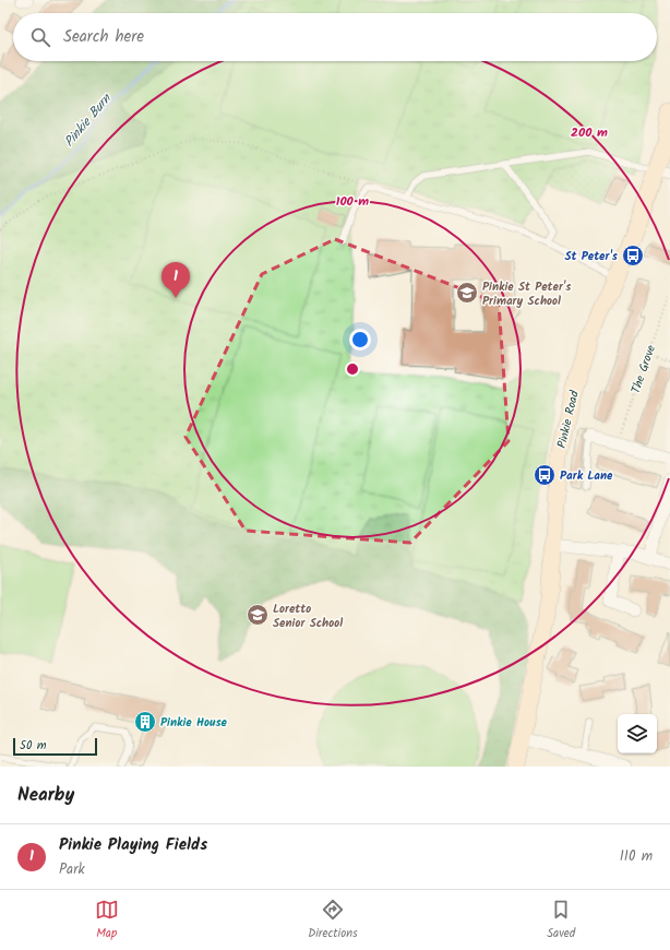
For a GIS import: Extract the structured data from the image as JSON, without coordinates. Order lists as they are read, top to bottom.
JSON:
{
  "streets": {
    "main road": ["Pinkie Road"],
    "path": ["The Grove"]
  },
  "water": ["Pinkie Burn"],
  "places": {
    "bus stop": ["St Peter's", "Park Lane"],
    "school or university": ["Pinkie St Peter's Primary School", "Loretto Senior School"],
    "building": ["Pinkie House"]
  },
  "scale_bar": "50 m",
  "page": {
    "search": "Search here",
    "pins": "1",
    "scale": "50 m",
    "heading": "Nearby",
    "list": [
      {
        "mark": "1",
        "name": "Pinkie Playing Fields",
        "note": "Park",
        "value": "110 m"
      }
    ],
    "nav": ["Map", "Directions", "Saved"]
  },
  "rings": ["200 m", "100 m"]
}
